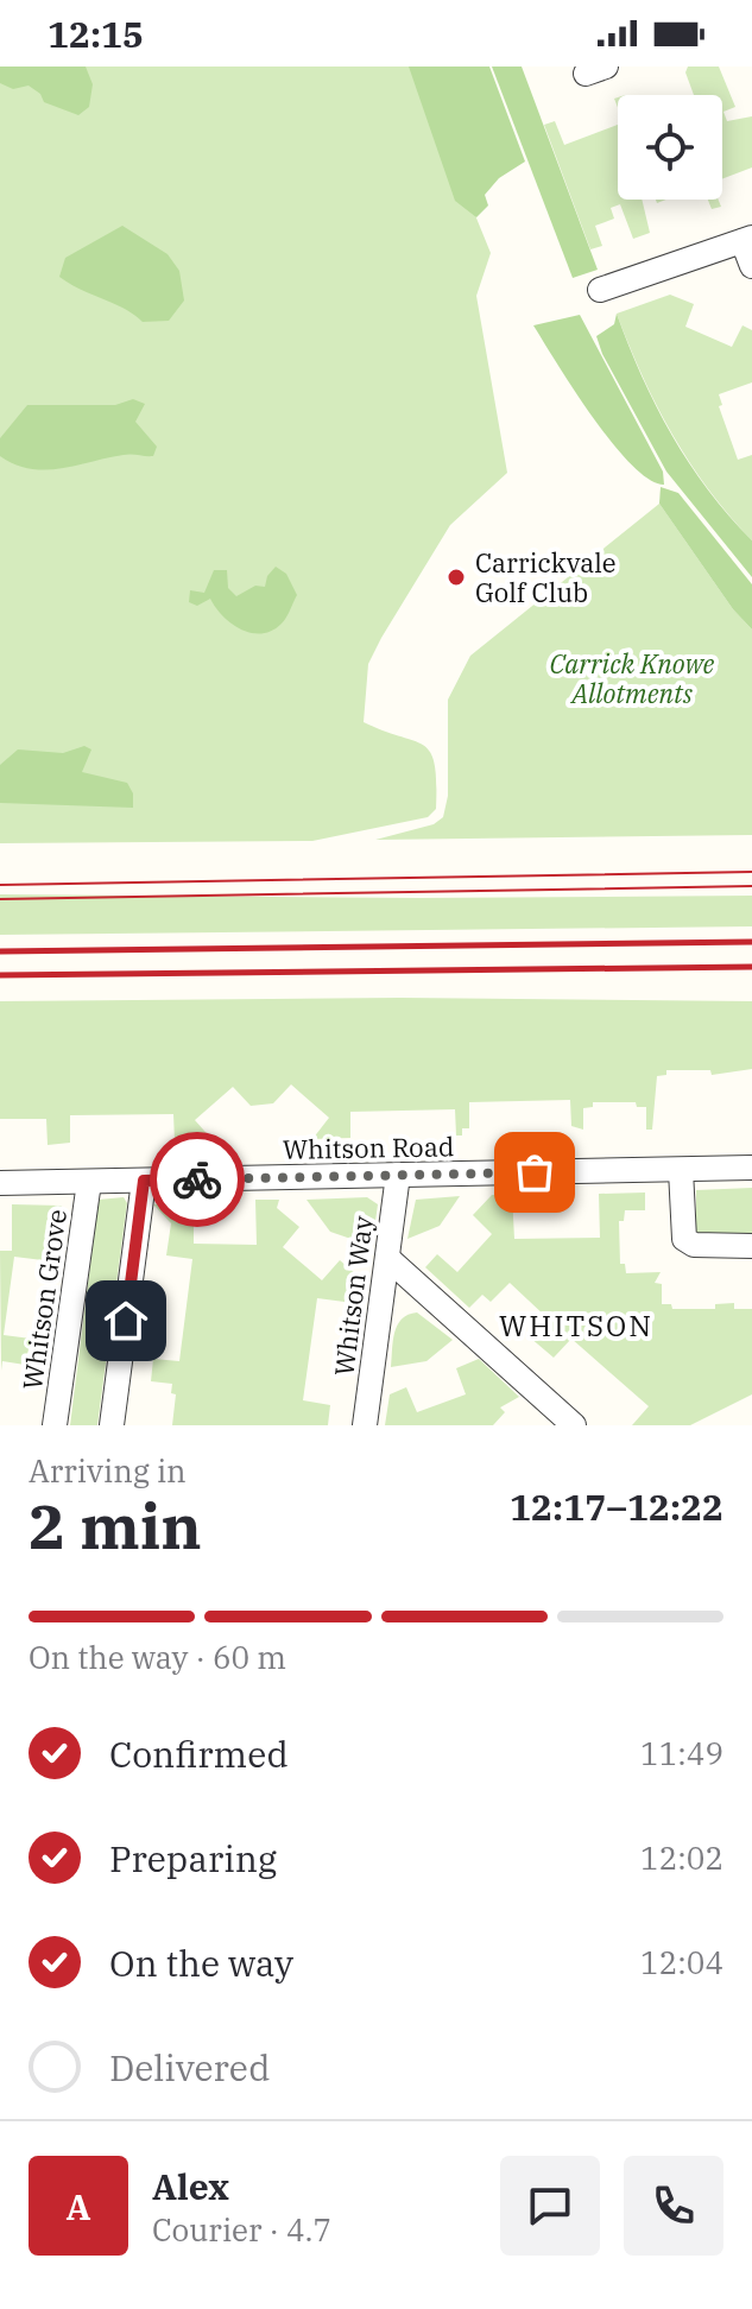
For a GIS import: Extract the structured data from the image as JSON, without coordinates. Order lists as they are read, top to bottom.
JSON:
{
  "streets": {
    "street": ["Whitson Road", "Whitson Way", "Whitson Grove"]
  },
  "crossings": [
    ["Whitson Road", "Whitson Way"],
    ["Whitson Road", "Whitson Grove"]
  ],
  "districts": ["WHITSON"],
  "parks": ["Carrick Knowe Allotments"],
  "places": ["Carrickvale Golf Club"],
  "page": {
    "status": "12:15",
    "heading": ["2 min", "Arriving in", "12:17–12:22"],
    "panel": ["Alex", "Courier · 4.7"],
    "bar": "On the way · 60 m",
    "list": [
      ["Confirmed", "11:49"],
      ["Preparing", "12:02"],
      ["On the way", "12:04"],
      "Delivered"
    ],
    "round": "A"
  }
}
